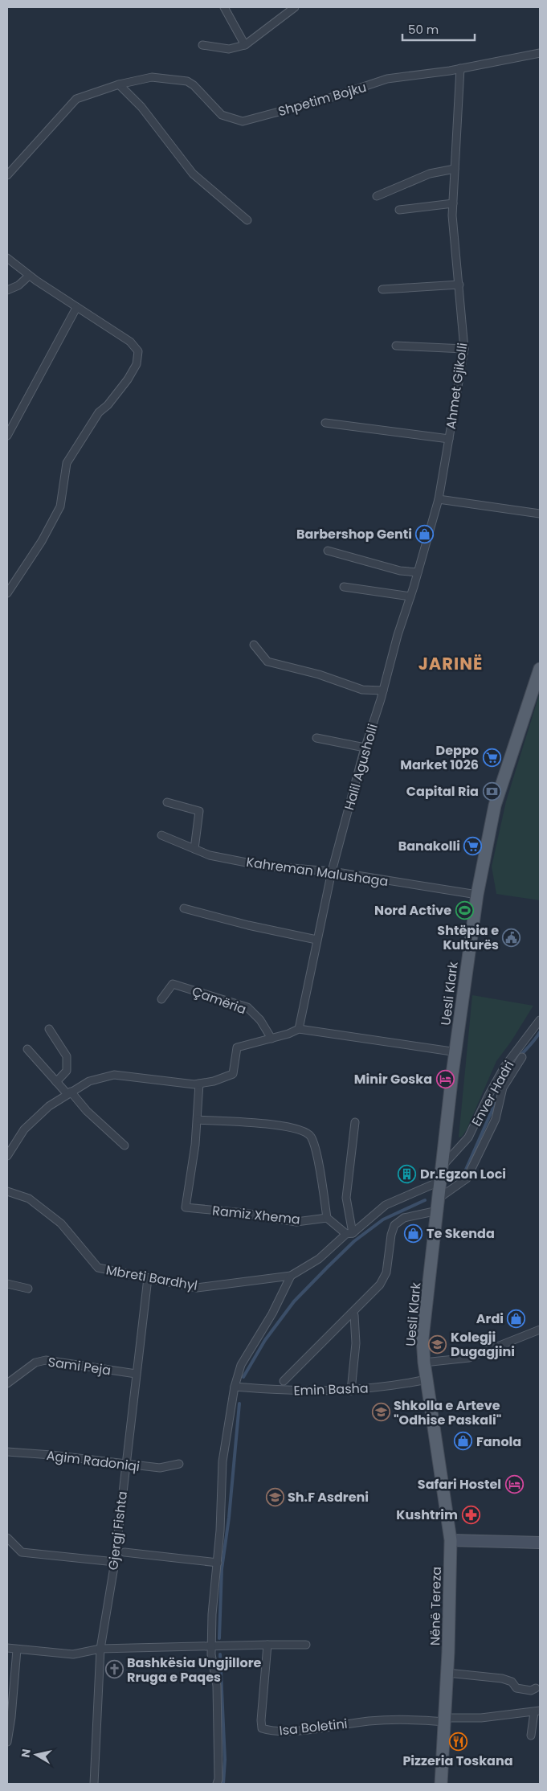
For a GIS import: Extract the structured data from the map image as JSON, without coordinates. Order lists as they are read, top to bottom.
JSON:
{
  "streets": {
    "main road": ["Uesli Klark", "Nënë Tereza"],
    "street": [
      "Shpetim Bojku",
      "Ahmet Gjikolli",
      "Halil Agusholli",
      "Kahreman Malushaga",
      "Çamëria",
      "Enver Hadri",
      "Ramiz Xhema",
      "Mbreti Bardhyl",
      "Sami Peja",
      "Emin Basha",
      "Agim Radoniqi",
      "Gjergj Fishta",
      "Isa Boletini"
    ]
  },
  "crossings": [
    ["Shpetim Bojku", "Ahmet Gjikolli"],
    ["Ahmet Gjikolli", "Halil Agusholli"],
    ["Halil Agusholli", "Kahreman Malushaga"],
    ["Kahreman Malushaga", "Uesli Klark"],
    ["Uesli Klark", "Enver Hadri"],
    ["Uesli Klark", "Mbreti Bardhyl"],
    ["Uesli Klark", "Emin Basha"],
    ["Uesli Klark", "Nënë Tereza"],
    ["Mbreti Bardhyl", "Gjergj Fishta"],
    ["Sami Peja", "Gjergj Fishta"],
    ["Agim Radoniqi", "Gjergj Fishta"],
    ["Nënë Tereza", "Isa Boletini"]
  ],
  "districts": ["JARINË"],
  "places": {
    "shop": [
      "Barbershop Genti",
      "Te Skenda",
      "Ardi",
      "Fanola"
    ],
    "supermarket": ["Deppo Market 1026", "Banakolli"],
    "bank": ["Capital Ria"],
    "sports": ["Nord Active"],
    "public building": ["Shtëpia e Kulturës"],
    "hotel": ["Minir Goska", "Safari Hostel"],
    "building": ["Dr.Egzon Loci"],
    "school or university": ["Kolegji Dugagjini", "Shkolla e Arteve \"Odhise Paskali\"", "Sh.F Asdreni"],
    "pharmacy": ["Kushtrim"],
    "church": ["Bashkësia Ungjillore Rruga e Paqes"],
    "restaurant": ["Pizzeria Toskana"]
  },
  "scale_bar": "50 m",
  "north": "left"
}
